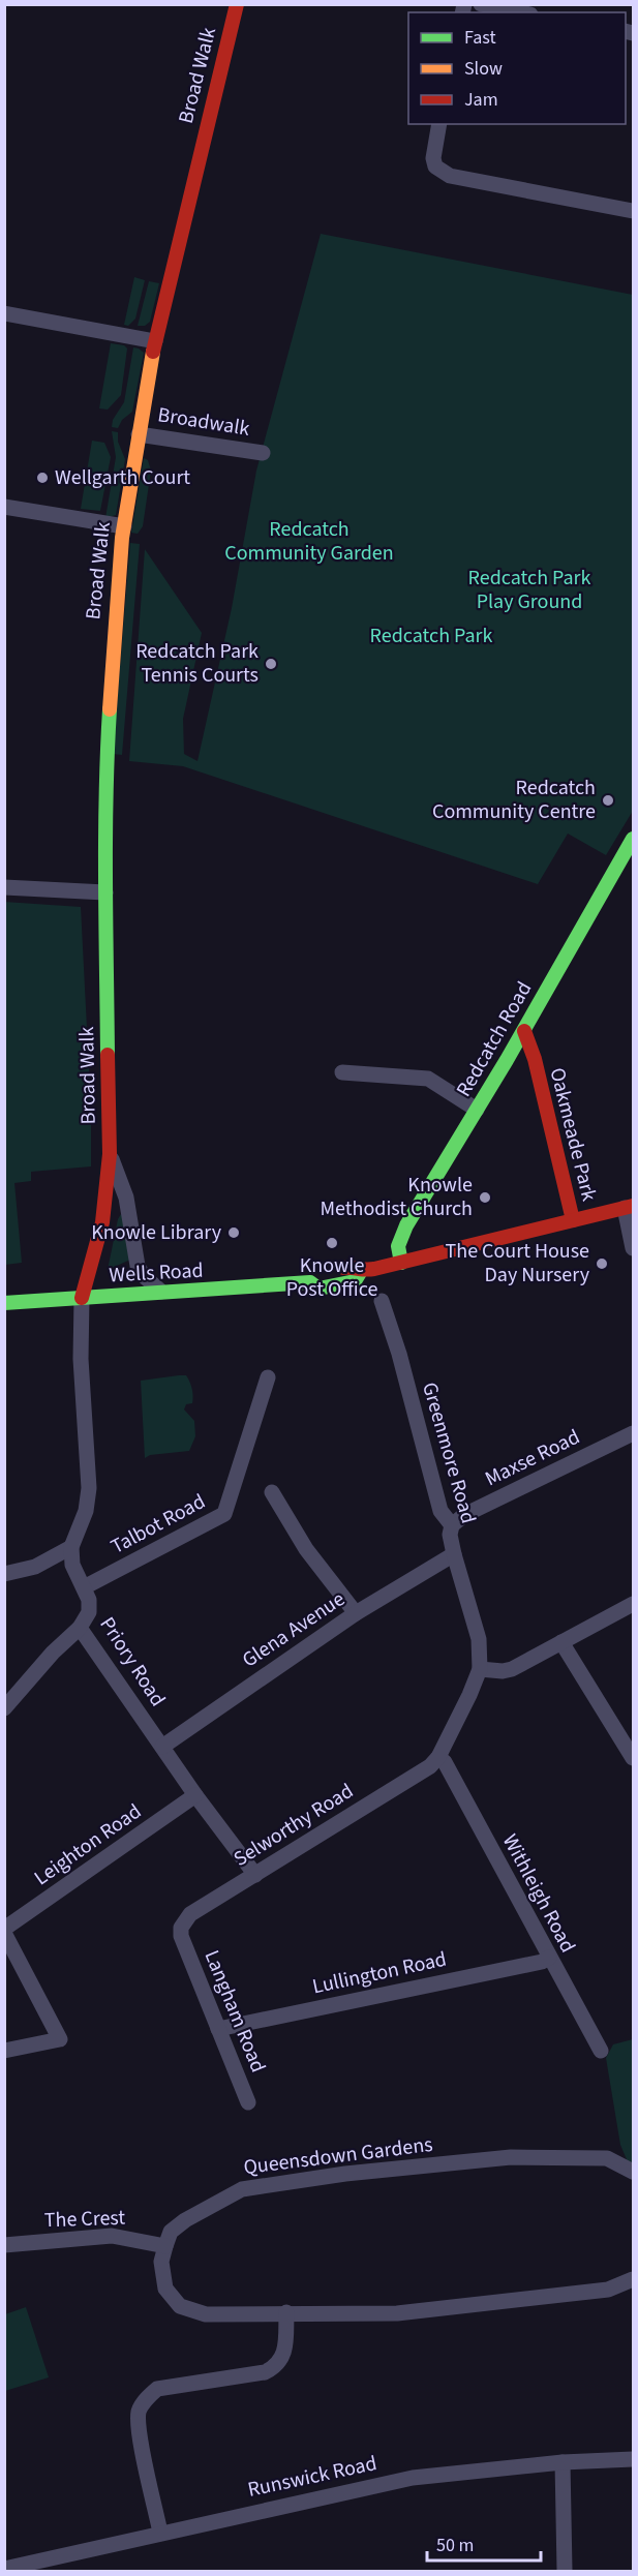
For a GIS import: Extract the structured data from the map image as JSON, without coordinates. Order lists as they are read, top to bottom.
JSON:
{
  "streets": {
    "main road": [
      "Broad Walk",
      "Redcatch Road",
      "Oakmeade Park",
      "Wells Road"
    ],
    "street": [
      "Broadwalk",
      "Greenmore Road",
      "Maxse Road",
      "Talbot Road",
      "Glena Avenue",
      "Priory Road",
      "Selworthy Road",
      "Leighton Road",
      "Withleigh Road",
      "Lullington Road",
      "Langham Road",
      "Queensdown Gardens",
      "The Crest",
      "Runswick Road"
    ]
  },
  "crossings": [
    ["Broad Walk", "Broadwalk"],
    ["Broad Walk", "Wells Road"],
    ["Redcatch Road", "Oakmeade Park"],
    ["Redcatch Road", "Wells Road"],
    ["Oakmeade Park", "Wells Road"],
    ["Greenmore Road", "Maxse Road"],
    ["Greenmore Road", "Glena Avenue"],
    ["Greenmore Road", "Selworthy Road"],
    ["Greenmore Road", "Withleigh Road"],
    ["Talbot Road", "Priory Road"],
    ["Glena Avenue", "Priory Road"],
    ["Priory Road", "Selworthy Road"],
    ["Priory Road", "Leighton Road"],
    ["Selworthy Road", "Withleigh Road"],
    ["Selworthy Road", "Langham Road"],
    ["Withleigh Road", "Lullington Road"],
    ["Lullington Road", "Langham Road"],
    ["Queensdown Gardens", "The Crest"]
  ],
  "parks": ["Redcatch Community Garden", "Redcatch Park Play Ground", "Redcatch Park"],
  "places": [
    "Wellgarth Court",
    "Redcatch Park Tennis Courts",
    "Redcatch Community Centre",
    "Knowle Methodist Church",
    "Knowle Library",
    "Knowle Post Office",
    "The Court House Day Nursery"
  ],
  "legend": ["Fast", "Slow", "Jam"],
  "scale_bar": "50 m"
}
